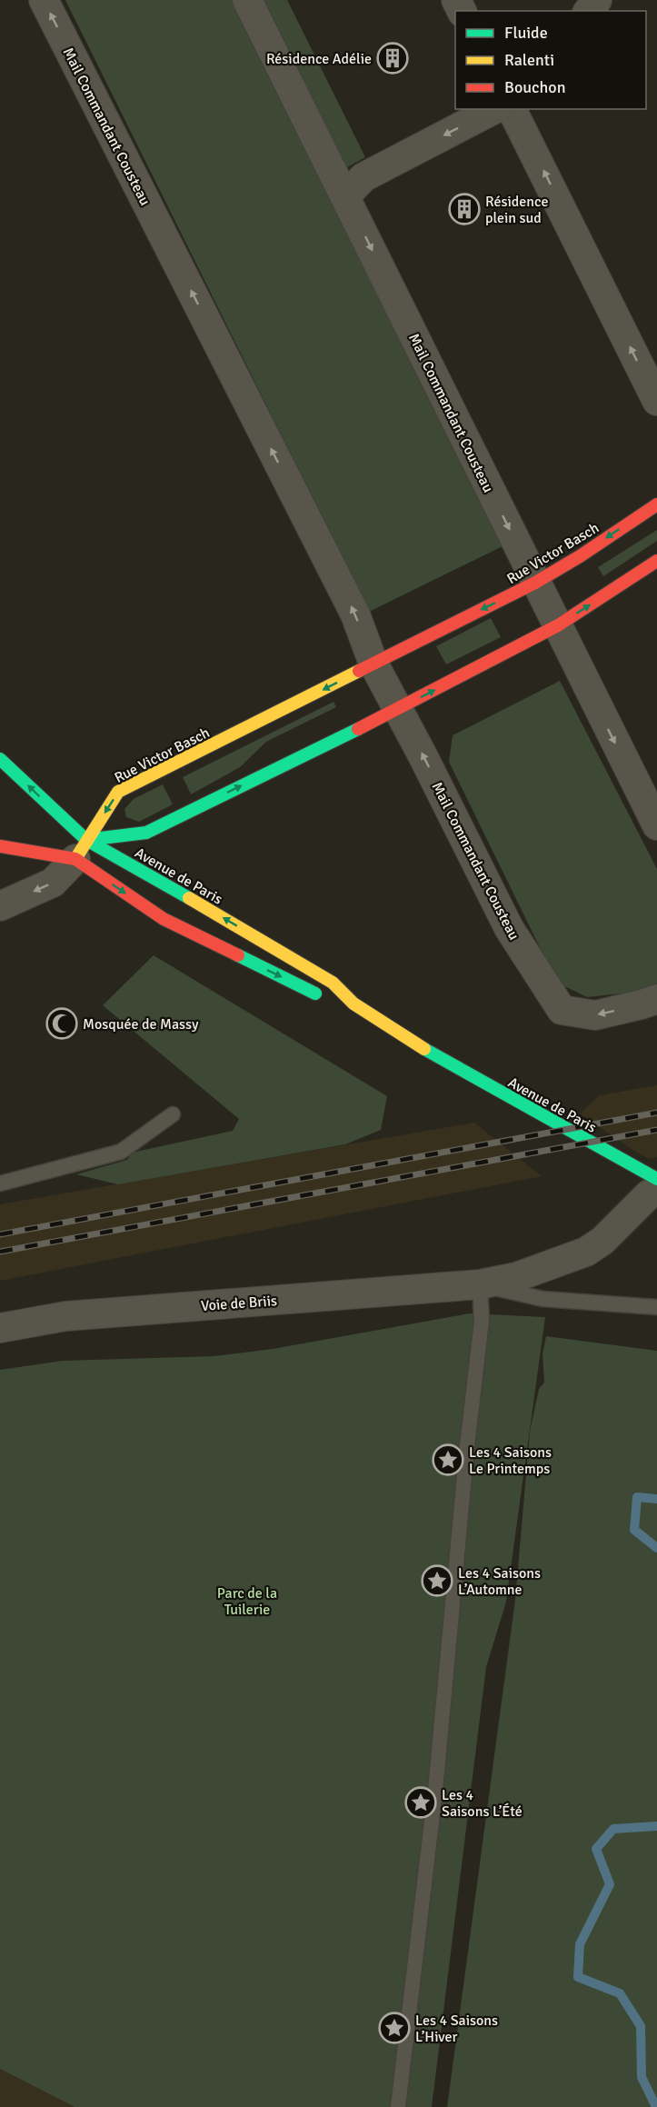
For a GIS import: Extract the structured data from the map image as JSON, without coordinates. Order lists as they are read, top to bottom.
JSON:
{
  "streets": {
    "street": [
      "Mail Commandant Cousteau",
      "Rue Victor Basch",
      "Avenue de Paris",
      "Voie de Briis"
    ]
  },
  "crossings": [
    ["Mail Commandant Cousteau", "Rue Victor Basch"],
    ["Rue Victor Basch", "Avenue de Paris"],
    ["Avenue de Paris", "Voie de Briis"]
  ],
  "parks": ["Parc de la Tuilerie"],
  "places": {
    "building": ["Résidence Adélie", "Résidence plein sud"],
    "mosque": ["Mosquée de Massy"],
    "place": [
      "Les 4 Saisons Le Printemps",
      "Les 4 Saisons L’Automne",
      "Les 4 Saisons L’Été",
      "Les 4 Saisons L’Hiver"
    ]
  },
  "legend": ["Fluide", "Ralenti", "Bouchon"]
}
